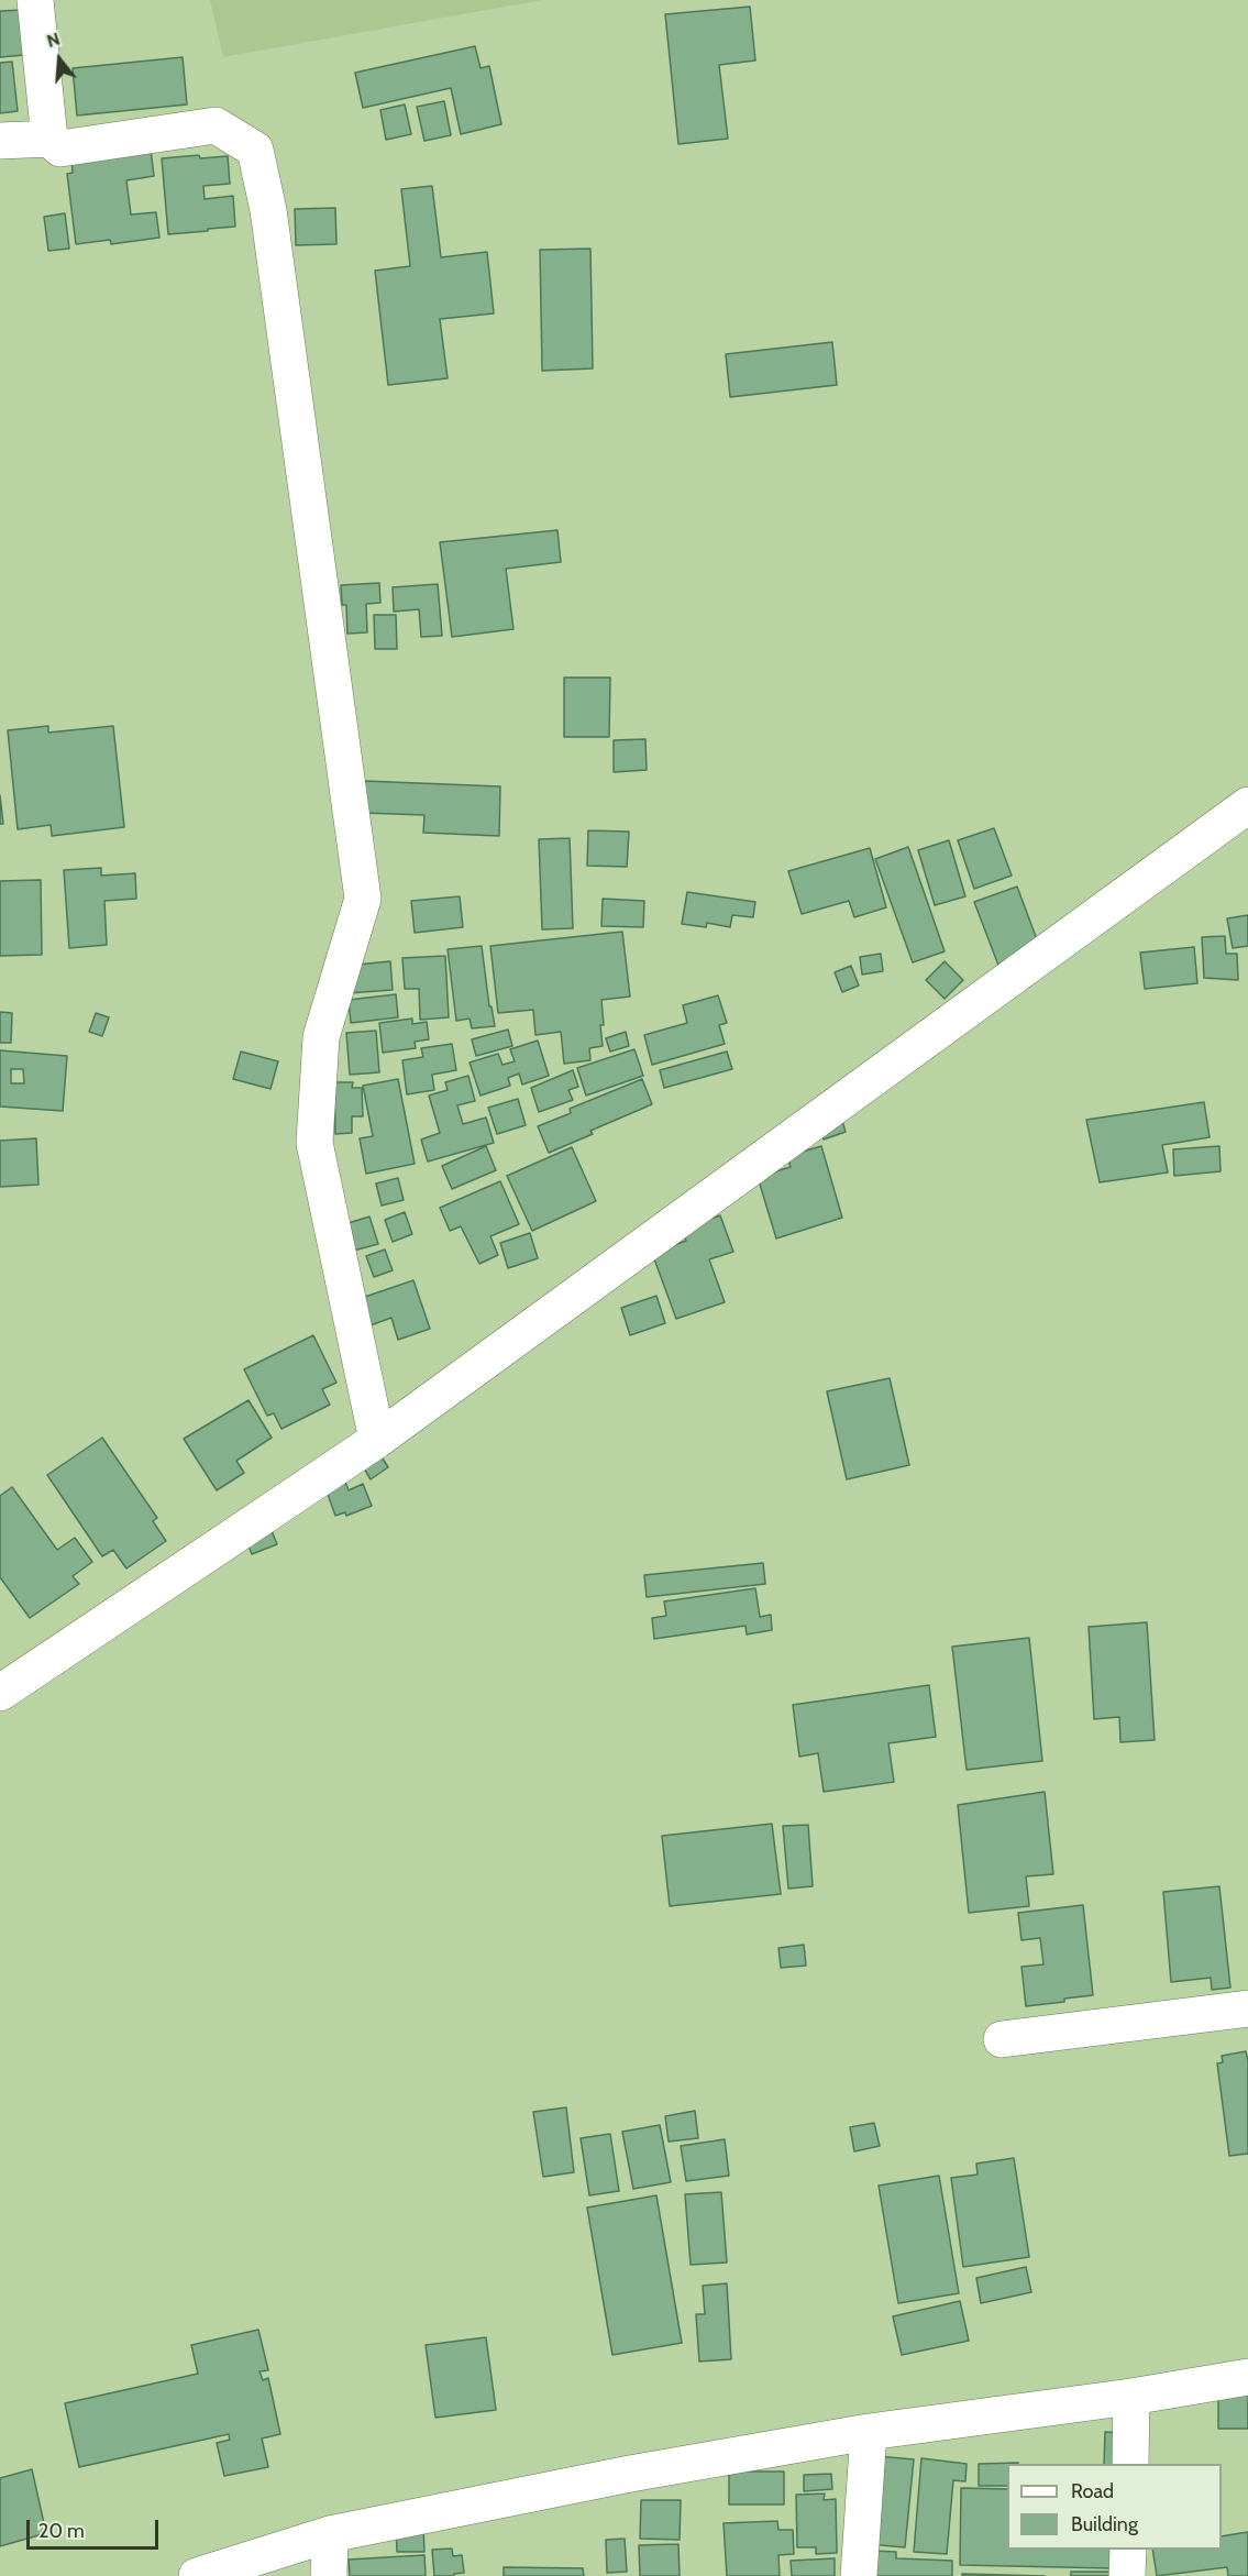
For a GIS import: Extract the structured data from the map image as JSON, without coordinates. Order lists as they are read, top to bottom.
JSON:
{
  "legend": ["Road", "Building"],
  "scale_bar": "20 m",
  "north": "top"
}
